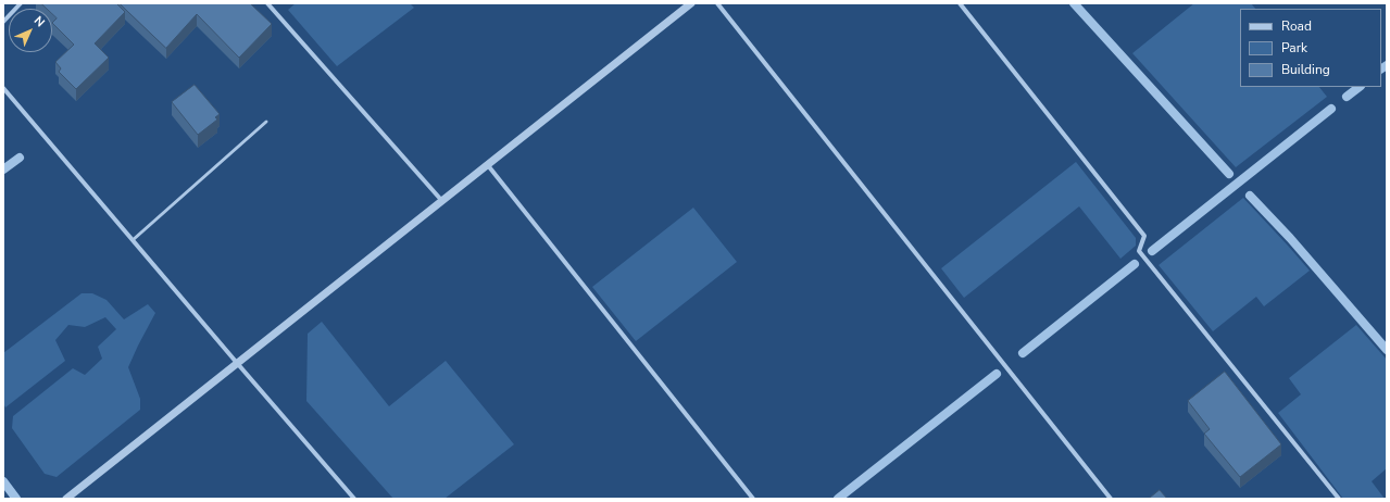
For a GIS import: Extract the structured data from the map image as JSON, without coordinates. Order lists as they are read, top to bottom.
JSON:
{
  "legend": ["Road", "Park", "Building"],
  "north": "top right"
}
